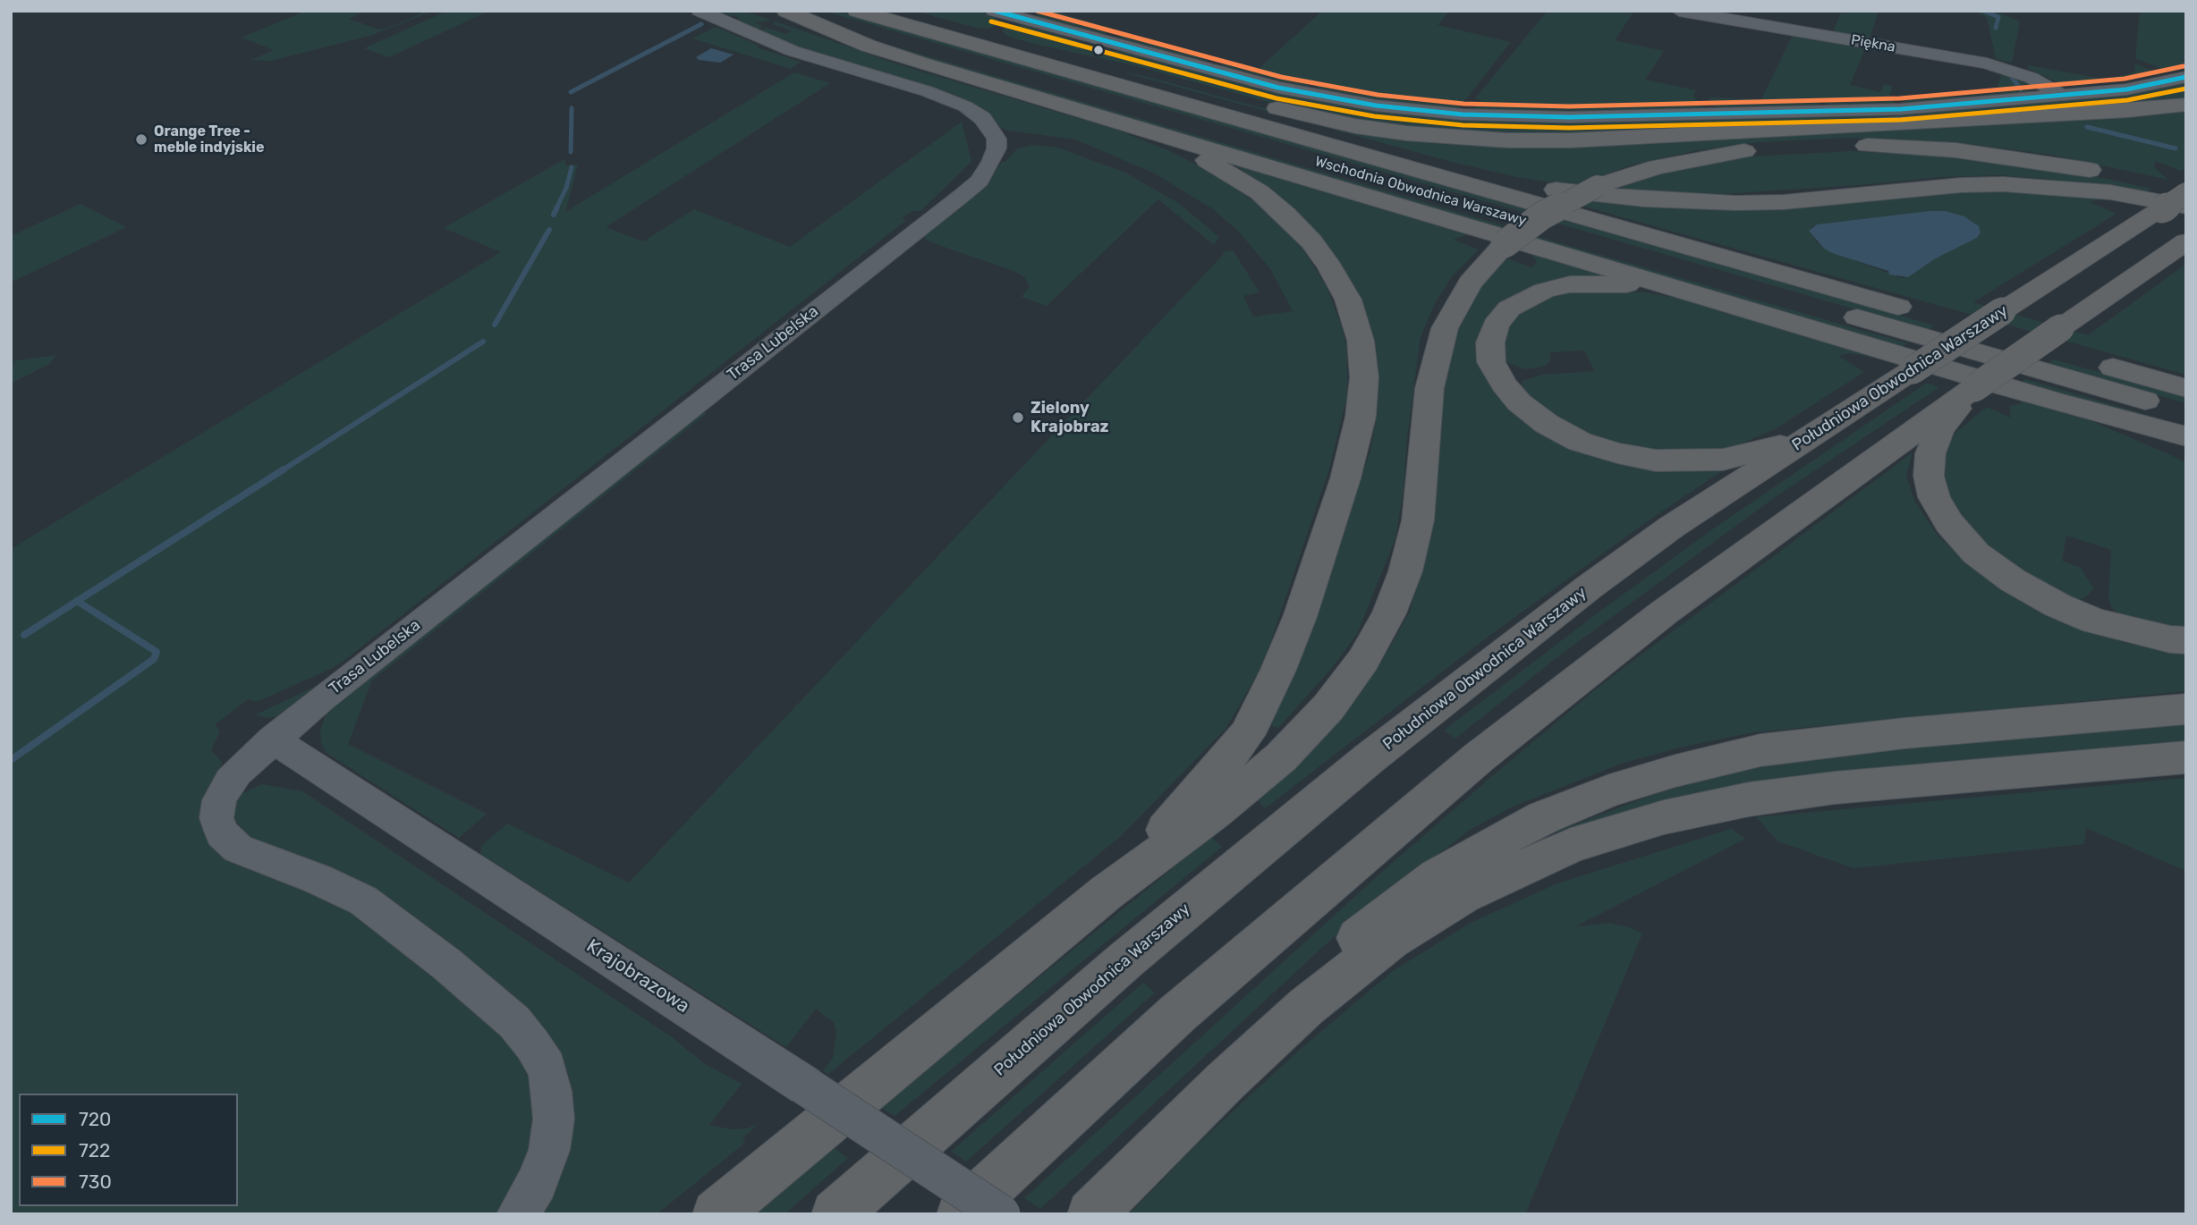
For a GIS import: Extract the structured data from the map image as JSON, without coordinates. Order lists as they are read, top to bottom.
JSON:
{
  "streets": {
    "highway": ["Wschodnia Obwodnica Warszawy", "Południowa Obwodnica Warszawy"],
    "street": ["Piękna", "Trasa Lubelska", "Krajobrazowa"]
  },
  "crossings": [
    ["Trasa Lubelska", "Krajobrazowa"]
  ],
  "places": ["Orange Tree - meble indyjskie", "Zielony Krajobraz"],
  "lines": ["transit line 720", "transit line 730", "transit line 722"],
  "legend": ["720", "722", "730"]
}
